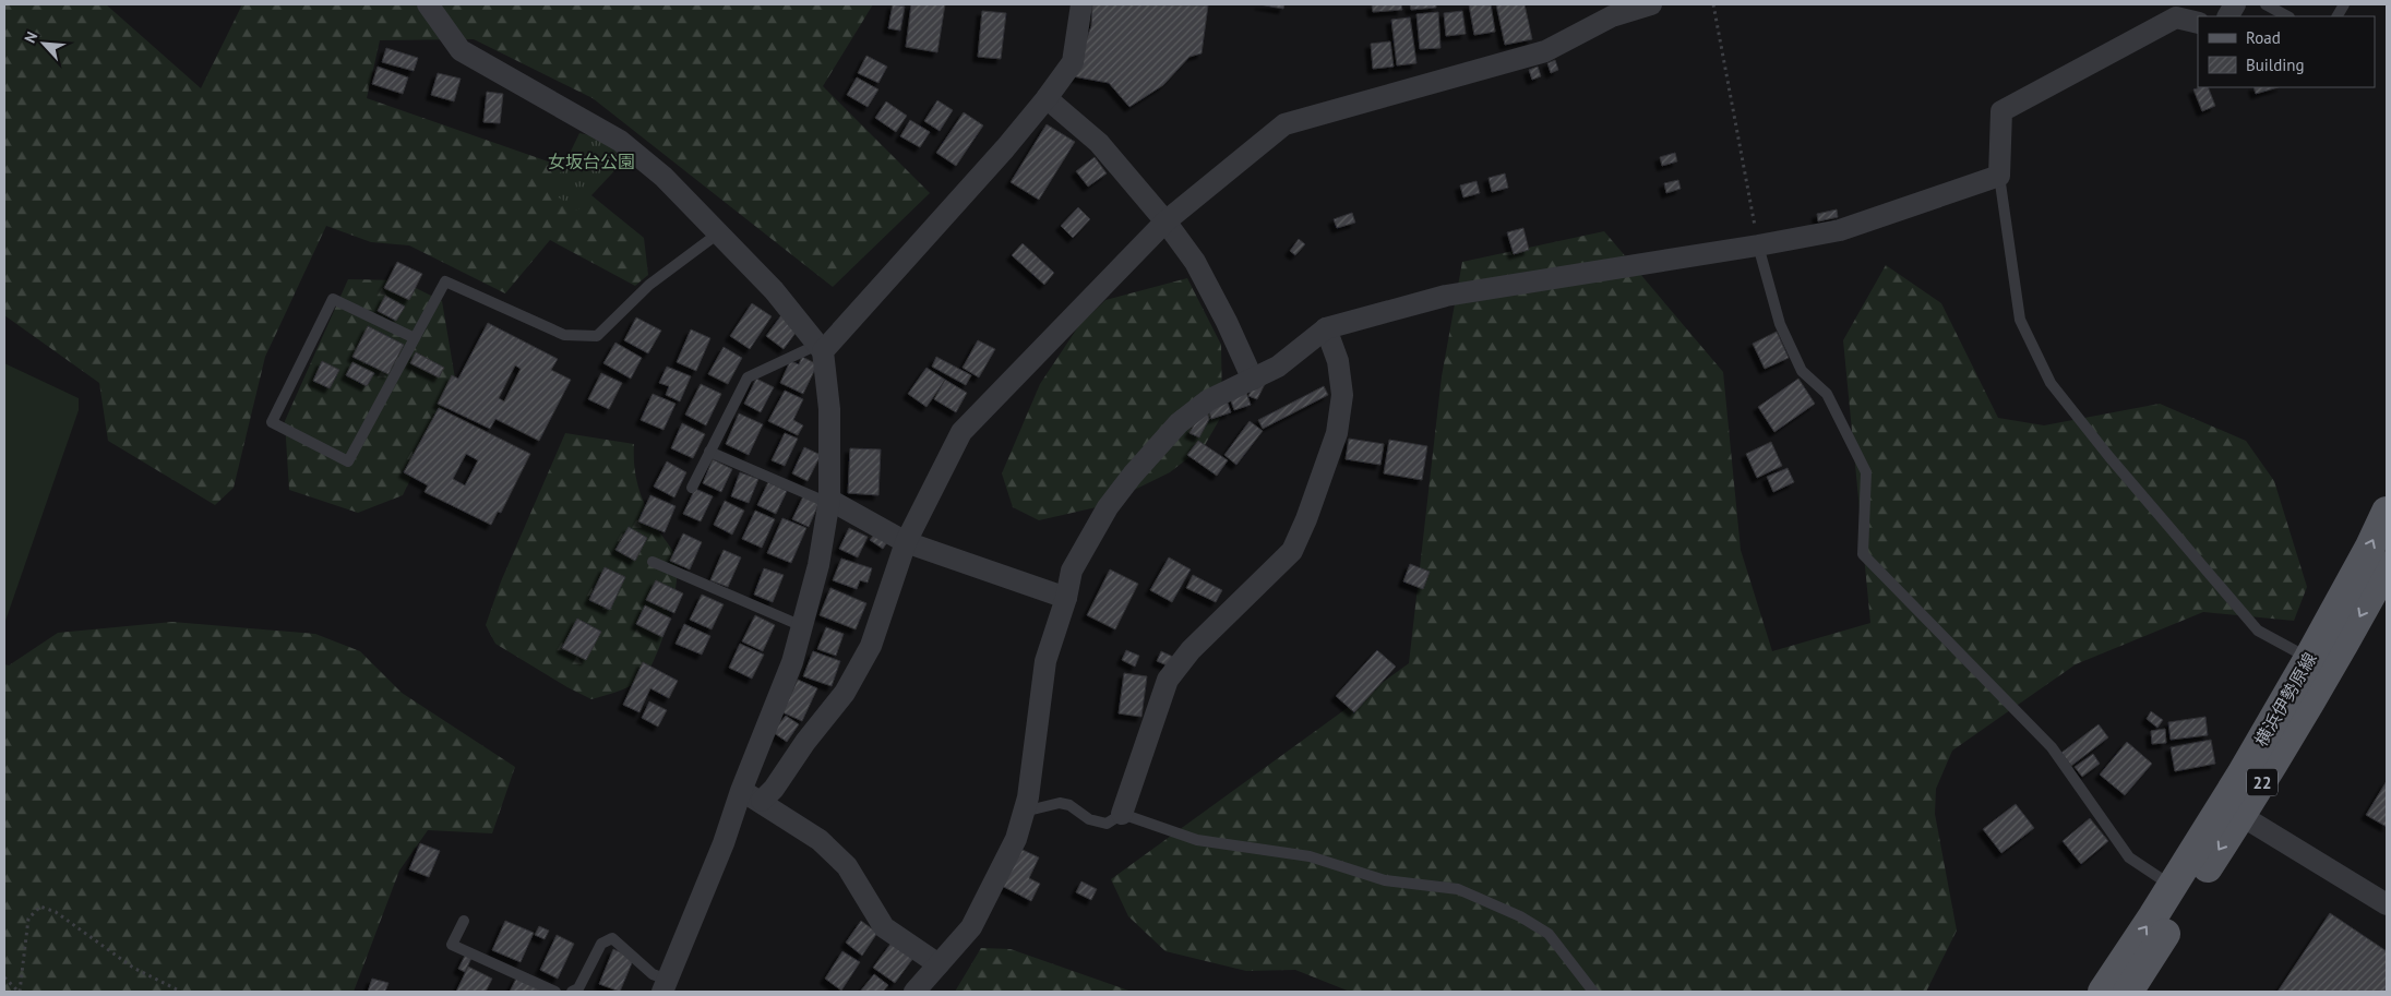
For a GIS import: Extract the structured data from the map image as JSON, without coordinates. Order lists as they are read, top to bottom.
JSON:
{
  "streets": {
    "main road": ["横浜伊勢原線", "22"]
  },
  "parks": ["女坂台公園"],
  "legend": ["Road", "Building"],
  "north": "top left"
}
